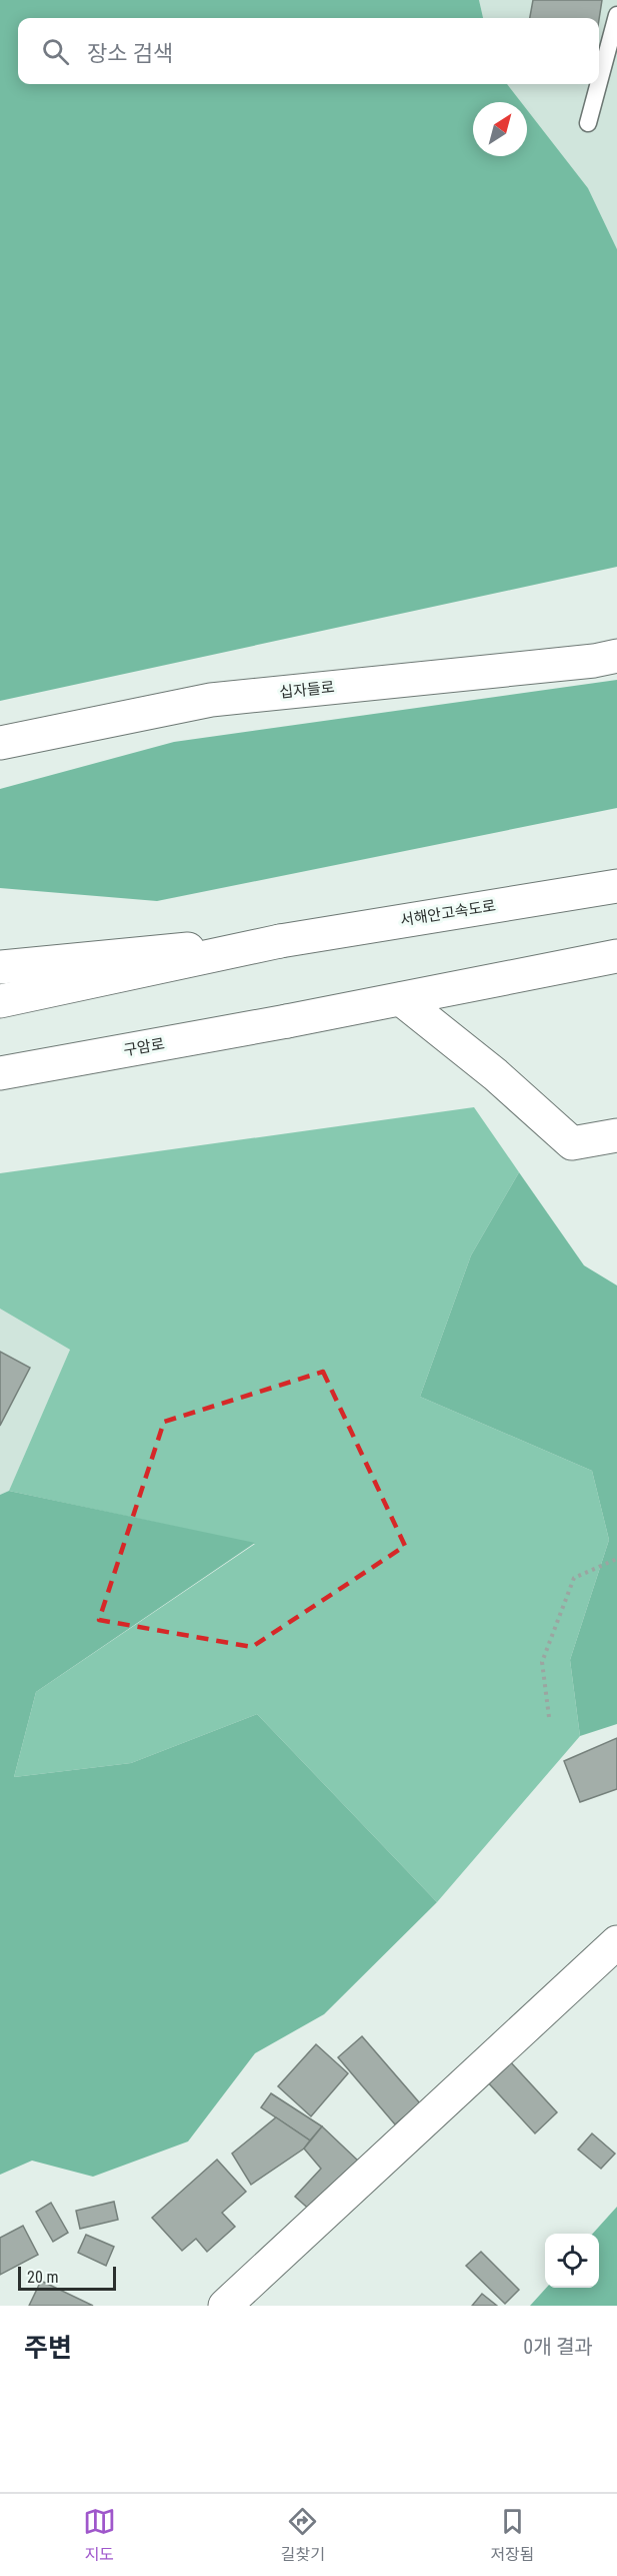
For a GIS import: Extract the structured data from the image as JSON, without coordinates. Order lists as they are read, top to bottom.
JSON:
{
  "streets": {
    "main road": ["십자들로", "서해안고속도로", "구암로"]
  },
  "scale_bar": "20 m",
  "north": "top right",
  "page": {
    "search": "장소 검색",
    "scale": "20 m",
    "heading": ["주변", "0개 결과"],
    "nav": ["지도", "길찾기", "저장됨"]
  }
}
